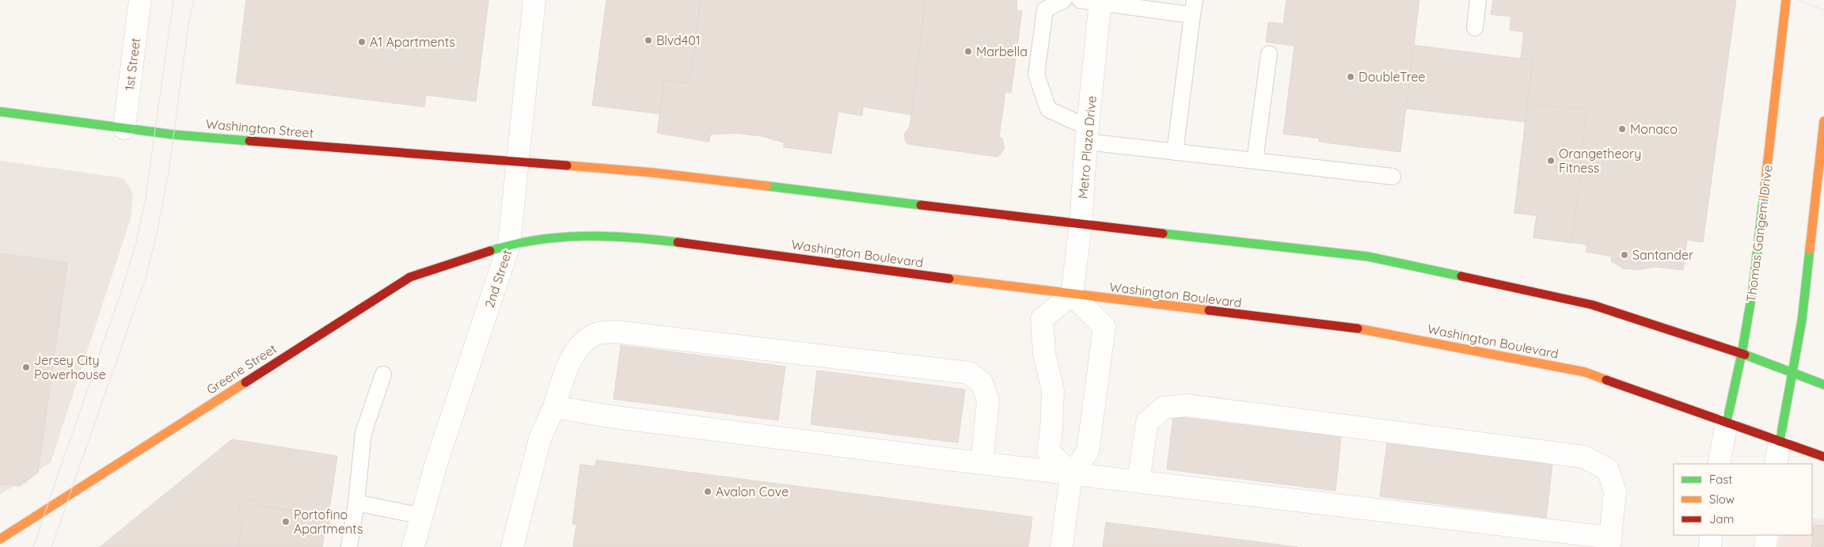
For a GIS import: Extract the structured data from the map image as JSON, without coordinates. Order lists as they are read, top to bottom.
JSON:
{
  "streets": {
    "street": [
      "1st Street",
      "Washington Street",
      "Metro Plaza Drive",
      "Thomas Gangemi Drive",
      "Washington Boulevard",
      "2nd Street",
      "Greene Street"
    ]
  },
  "crossings": [
    ["1st Street", "Washington Street"],
    ["Washington Street", "2nd Street"],
    ["Metro Plaza Drive", "Washington Boulevard"],
    ["Thomas Gangemi Drive", "Washington Boulevard"],
    ["Washington Boulevard", "2nd Street"],
    ["Washington Boulevard", "Greene Street"],
    ["2nd Street", "Greene Street"]
  ],
  "places": [
    "Blvd401",
    "A1 Apartments",
    "Marbella",
    "DoubleTree",
    "Monaco",
    "Orangetheory Fitness",
    "Santander",
    "Jersey City Powerhouse",
    "Avalon Cove",
    "Portofino Apartments"
  ],
  "legend": ["Fast", "Slow", "Jam"]
}
